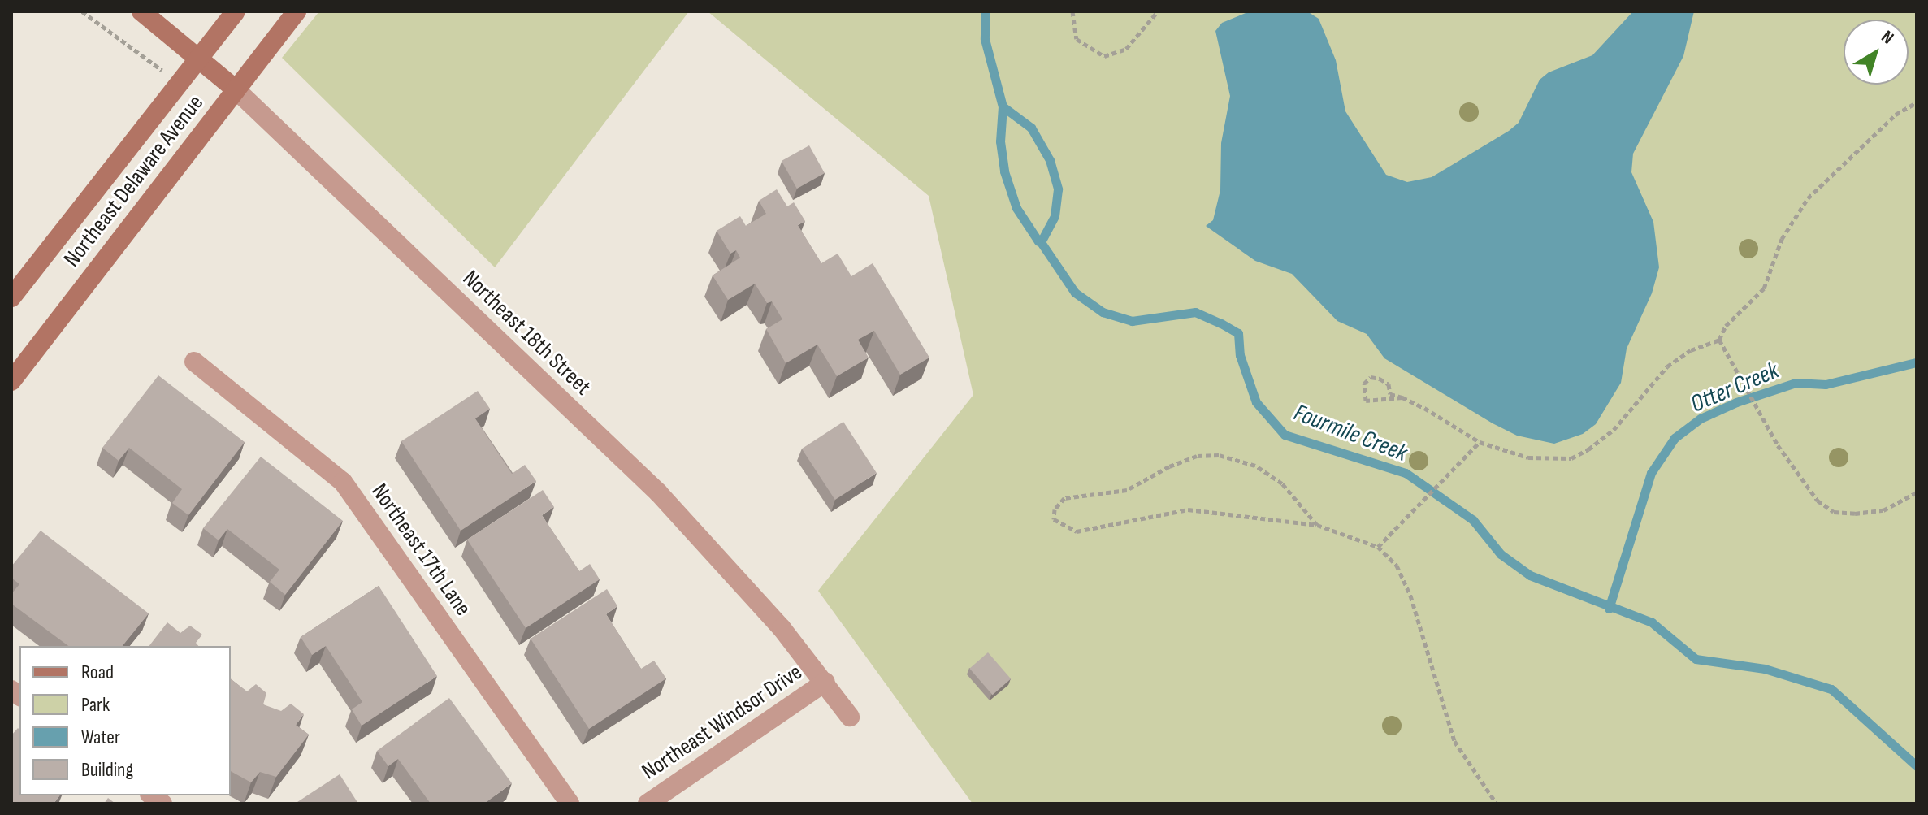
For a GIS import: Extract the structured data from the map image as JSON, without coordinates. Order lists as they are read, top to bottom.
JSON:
{
  "streets": {
    "main road": ["Northeast Delaware Avenue", "Northeast 18th Street"],
    "street": ["Northeast 17th Lane", "Northeast Windsor Drive"]
  },
  "crossings": [
    ["Northeast Delaware Avenue", "Northeast 18th Street"],
    ["Northeast 18th Street", "Northeast Windsor Drive"]
  ],
  "water": ["Otter Creek", "Fourmile Creek"],
  "legend": [
    "Road",
    "Park",
    "Water",
    "Building"
  ],
  "north": "top right"
}
